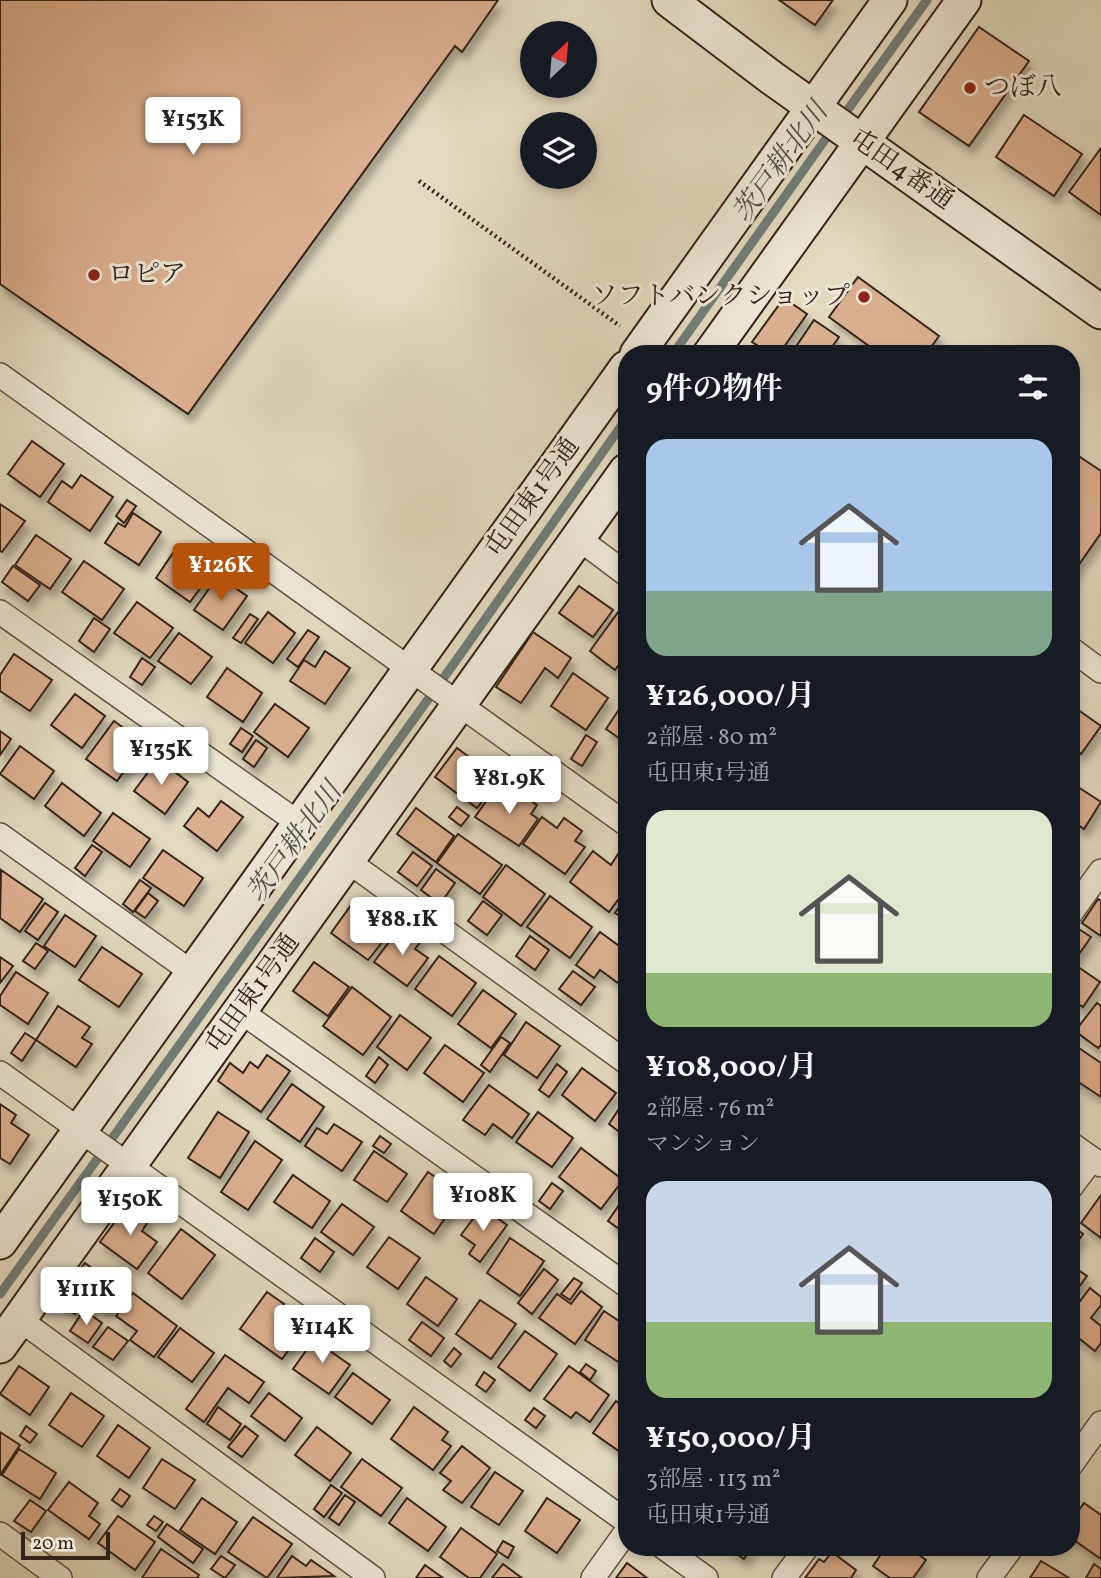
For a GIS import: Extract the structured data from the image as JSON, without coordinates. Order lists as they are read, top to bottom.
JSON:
{
  "streets": {
    "street": ["屯田4番通", "屯田東1号通"]
  },
  "crossings": [
    ["屯田4番通", "屯田東1号通"]
  ],
  "water": ["茨戸耕北川"],
  "places": ["つぼ八", "ロピア", "ソフトバンクショップ"],
  "scale_bar": "20 m",
  "north": "top right",
  "page": {
    "price": [
      "¥153K",
      "¥126K",
      "¥135K",
      "¥81.9K",
      "¥88.1K",
      "¥108K",
      "¥150K",
      "¥111K",
      "¥114K"
    ],
    "heading": "9件の物件",
    "list": [
      {
        "name": "¥126,000/月",
        "note": "2部屋 · 80 m² · 屯田東1号通"
      },
      {
        "name": "¥108,000/月",
        "note": "2部屋 · 76 m² · マンション"
      },
      {
        "name": "¥150,000/月",
        "note": "3部屋 · 113 m² · 屯田東1号通"
      }
    ],
    "scale": "20 m"
  }
}
